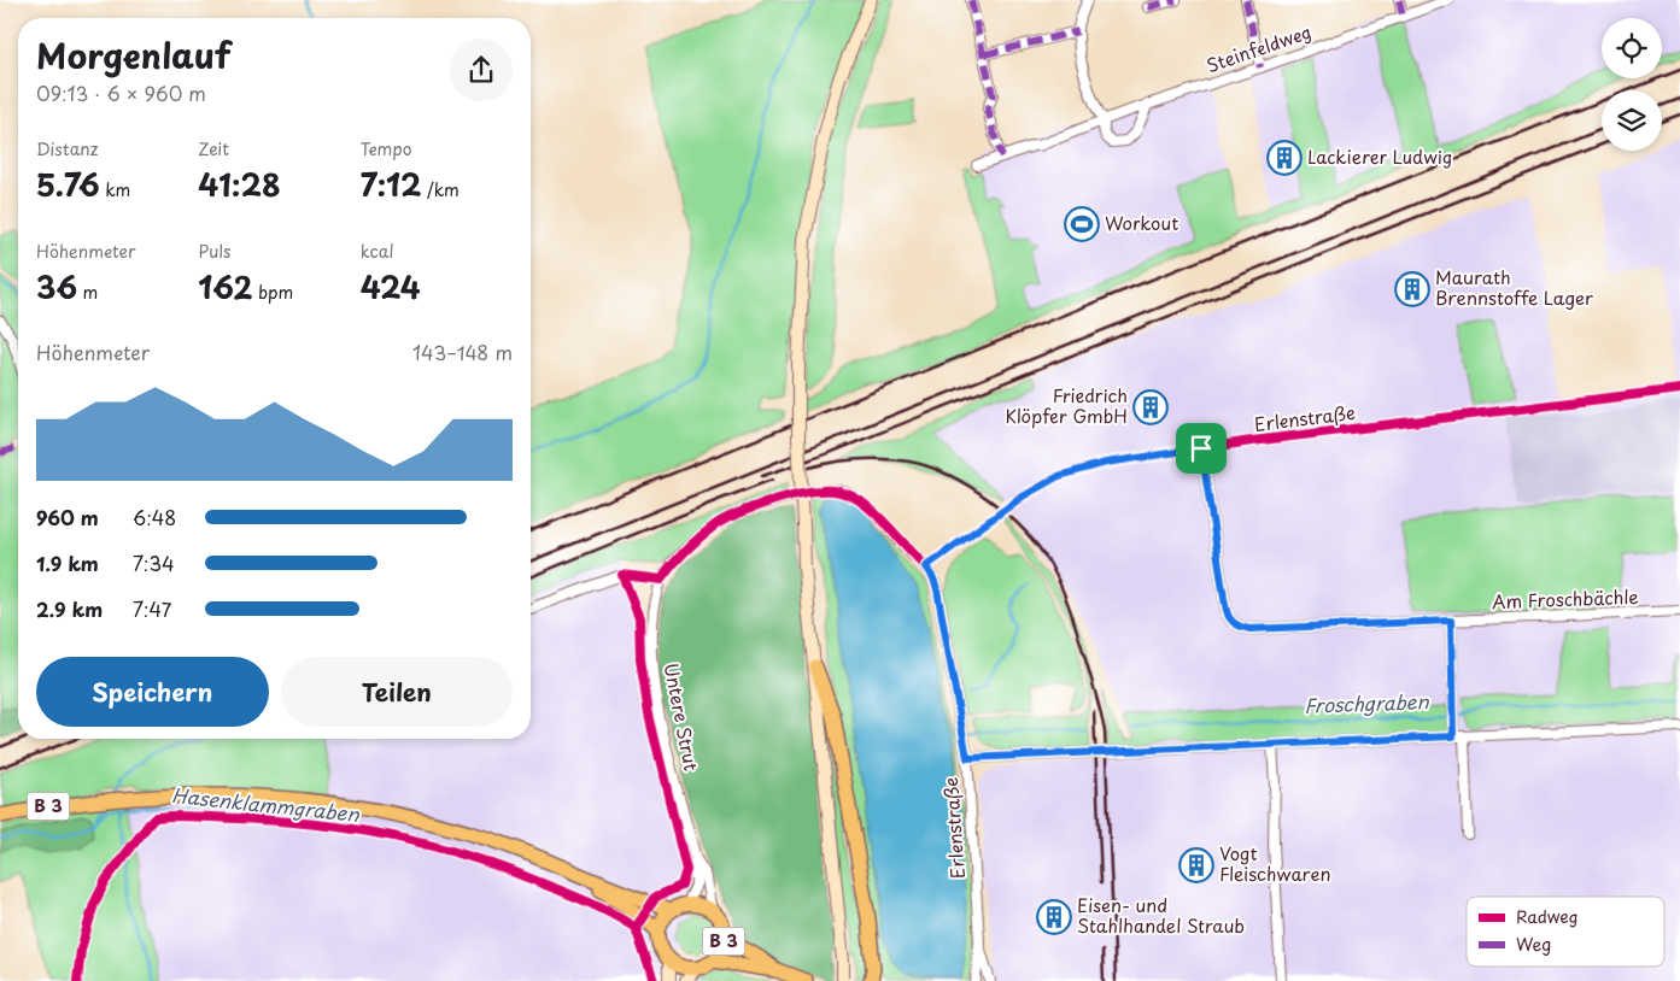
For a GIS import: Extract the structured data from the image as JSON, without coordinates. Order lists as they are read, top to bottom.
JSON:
{
  "streets": {
    "main road": ["B 3"],
    "street": [
      "Steinfeldweg",
      "Erlenstraße",
      "Am Froschbächle",
      "Untere Strut"
    ]
  },
  "crossings": [
    ["Erlenstraße", "Am Froschbächle"],
    ["Erlenstraße", "Untere Strut"],
    ["Untere Strut", "B 3"]
  ],
  "water": ["Froschgraben", "Hasenklammgraben"],
  "places": {
    "building": [
      "Lackierer Ludwig",
      "Maurath Brennstoffe Lager",
      "Friedrich Klöpfer GmbH",
      "Vogt Fleischwaren",
      "Eisen- und Stahlhandel Straub"
    ],
    "sports": ["Workout"]
  },
  "legend": ["Radweg", "Weg"],
  "page": {
    "heading": ["Morgenlauf", "09:13 · 6 × 960 m"],
    "stats": [
      ["Distanz", "5.76 km"],
      ["Zeit", "41:28"],
      ["Tempo", "7:12 /km"],
      ["Höhenmeter", "36 m"],
      ["Puls", "162 bpm"],
      ["kcal", "424"]
    ],
    "chart": ["Höhenmeter", "143–148 m"],
    "list": [
      {
        "name": "960 m",
        "note": "6:48"
      },
      {
        "name": "1.9 km",
        "note": "7:34"
      },
      {
        "name": "2.9 km",
        "note": "7:47"
      }
    ],
    "buttons": ["Speichern", "Teilen"]
  }
}
